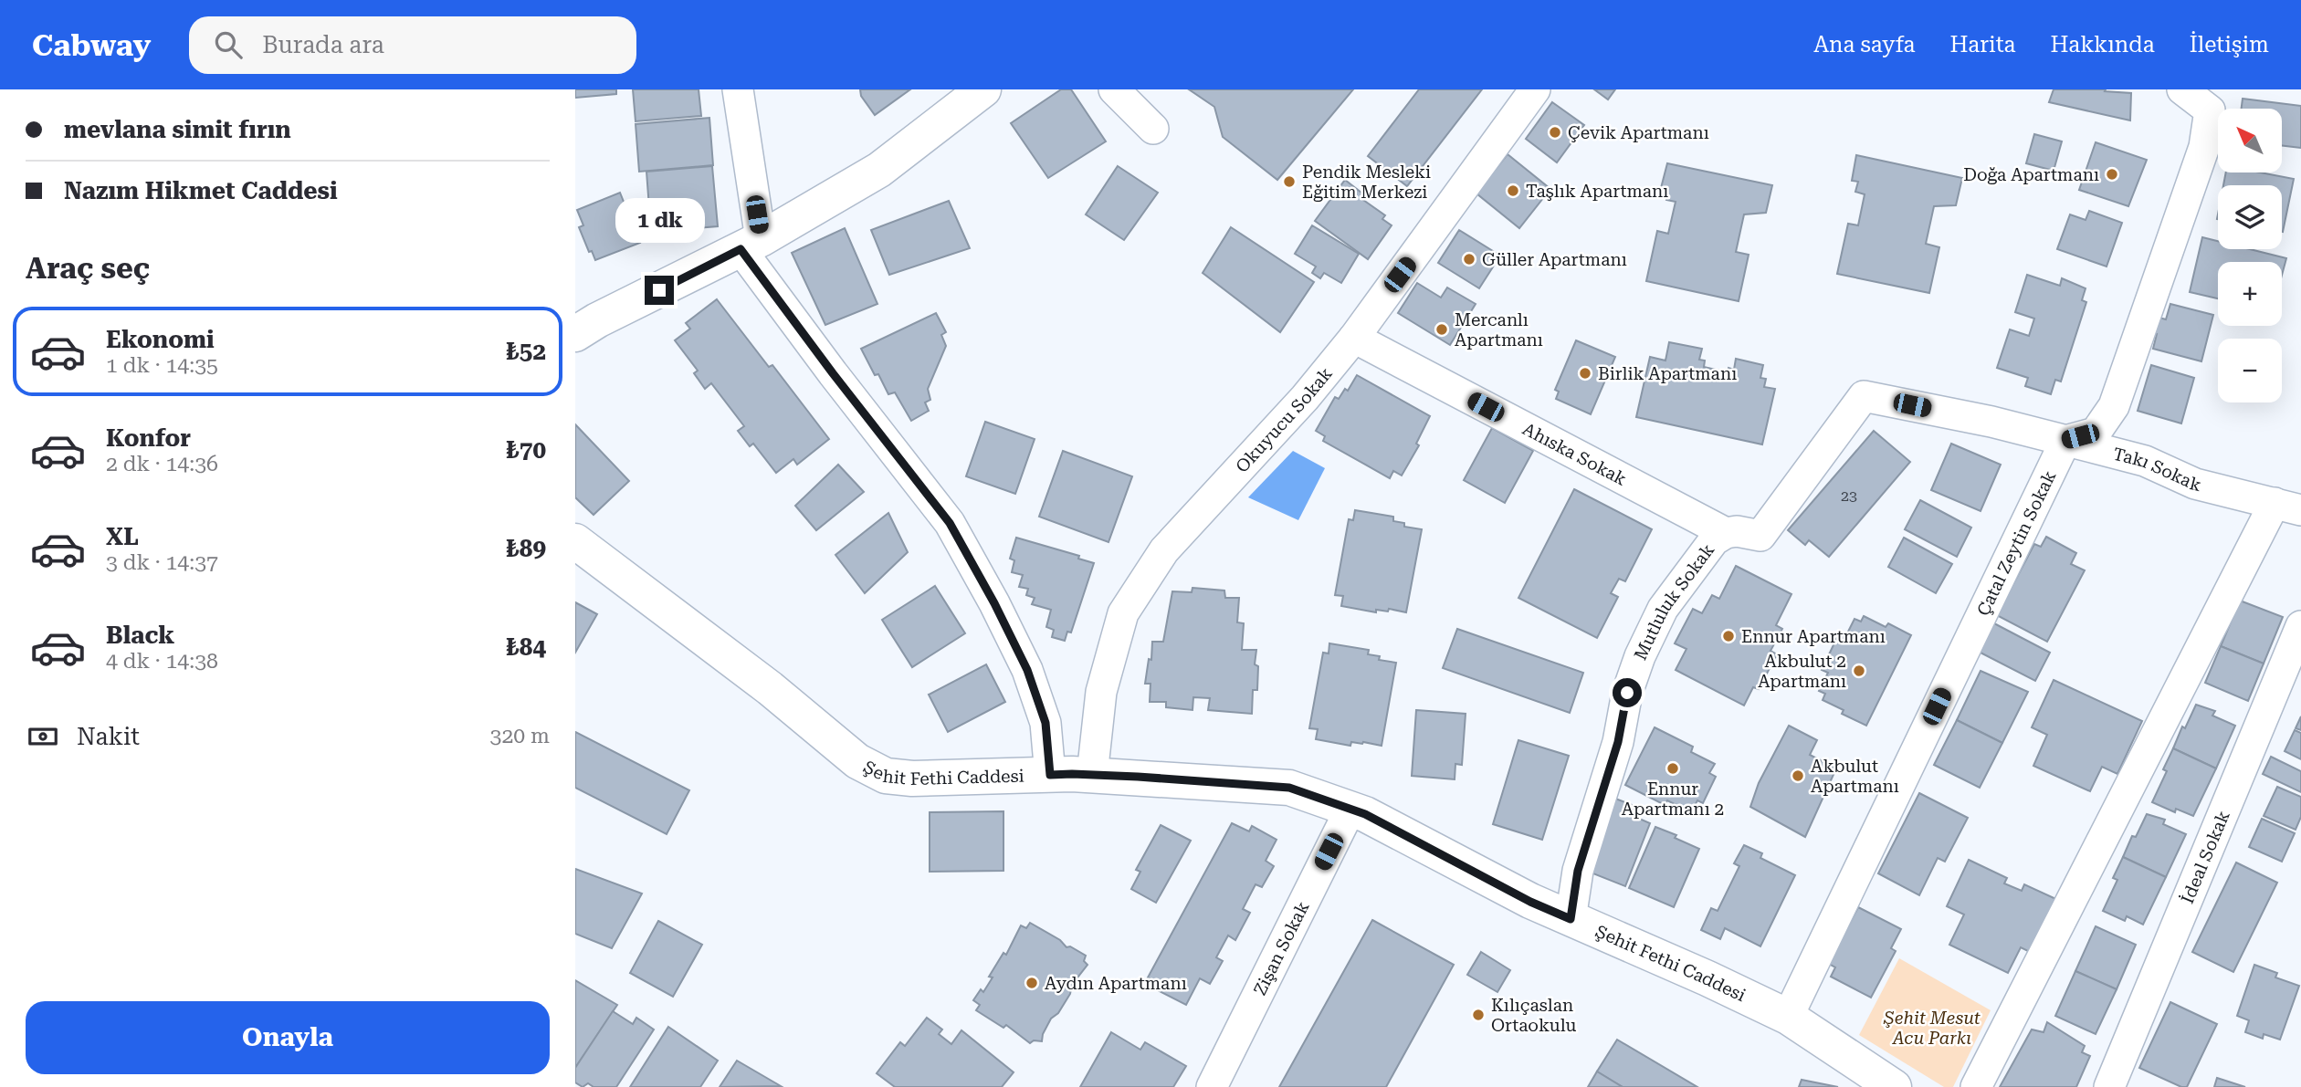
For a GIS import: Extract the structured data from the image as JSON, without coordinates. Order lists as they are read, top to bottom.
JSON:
{
  "streets": {
    "street": [
      "Okuyucu Sokak",
      "Ahıska Sokak",
      "Takı Sokak",
      "Çatal Zeytin Sokak",
      "Mutluluk Sokak",
      "Şehit Fethi Caddesi",
      "İdeal Sokak",
      "Zişan Sokak"
    ]
  },
  "crossings": [
    ["Okuyucu Sokak", "Ahıska Sokak"],
    ["Okuyucu Sokak", "Şehit Fethi Caddesi"],
    ["Ahıska Sokak", "Mutluluk Sokak"],
    ["Takı Sokak", "Çatal Zeytin Sokak"],
    ["Takı Sokak", "Mutluluk Sokak"],
    ["Çatal Zeytin Sokak", "Şehit Fethi Caddesi"],
    ["Mutluluk Sokak", "Şehit Fethi Caddesi"],
    ["Şehit Fethi Caddesi", "Zişan Sokak"]
  ],
  "parks": ["Şehit Mesut Acu Parkı"],
  "places": [
    "Çevik Apartmanı",
    "Doğa Apartmanı",
    "Pendik Mesleki Eğitim Merkezi",
    "Taşlık Apartmanı",
    "Güller Apartmanı",
    "Mercanlı Apartmanı",
    "Birlik Apartmanı",
    "Ennur Apartmanı",
    "Akbulut 2 Apartmanı",
    "Ennur Apartmanı 2",
    "Akbulut Apartmanı",
    "Aydın Apartmanı",
    "Kılıçaslan Ortaokulu"
  ],
  "house_numbers": ["23"],
  "north": "top left",
  "page": {
    "header": "Cabway",
    "search": "Burada ara",
    "nav": [
      "Ana sayfa",
      "Harita",
      "Hakkında",
      "İletişim"
    ],
    "banner": ["mevlana simit fırın", "Nazım Hikmet Caddesi"],
    "map_buttons": ["+", "−"],
    "bubble": "1 dk",
    "heading": "Araç seç",
    "list": [
      {
        "name": "Ekonomi",
        "note": "1 dk · 14:35",
        "value": "₺52"
      },
      {
        "name": "Konfor",
        "note": "2 dk · 14:36",
        "value": "₺70"
      },
      {
        "name": "XL",
        "note": "3 dk · 14:37",
        "value": "₺89"
      },
      {
        "name": "Black",
        "note": "4 dk · 14:38",
        "value": "₺84"
      }
    ],
    "pay": ["Nakit", "320 m"],
    "buttons": "Onayla"
  }
}
